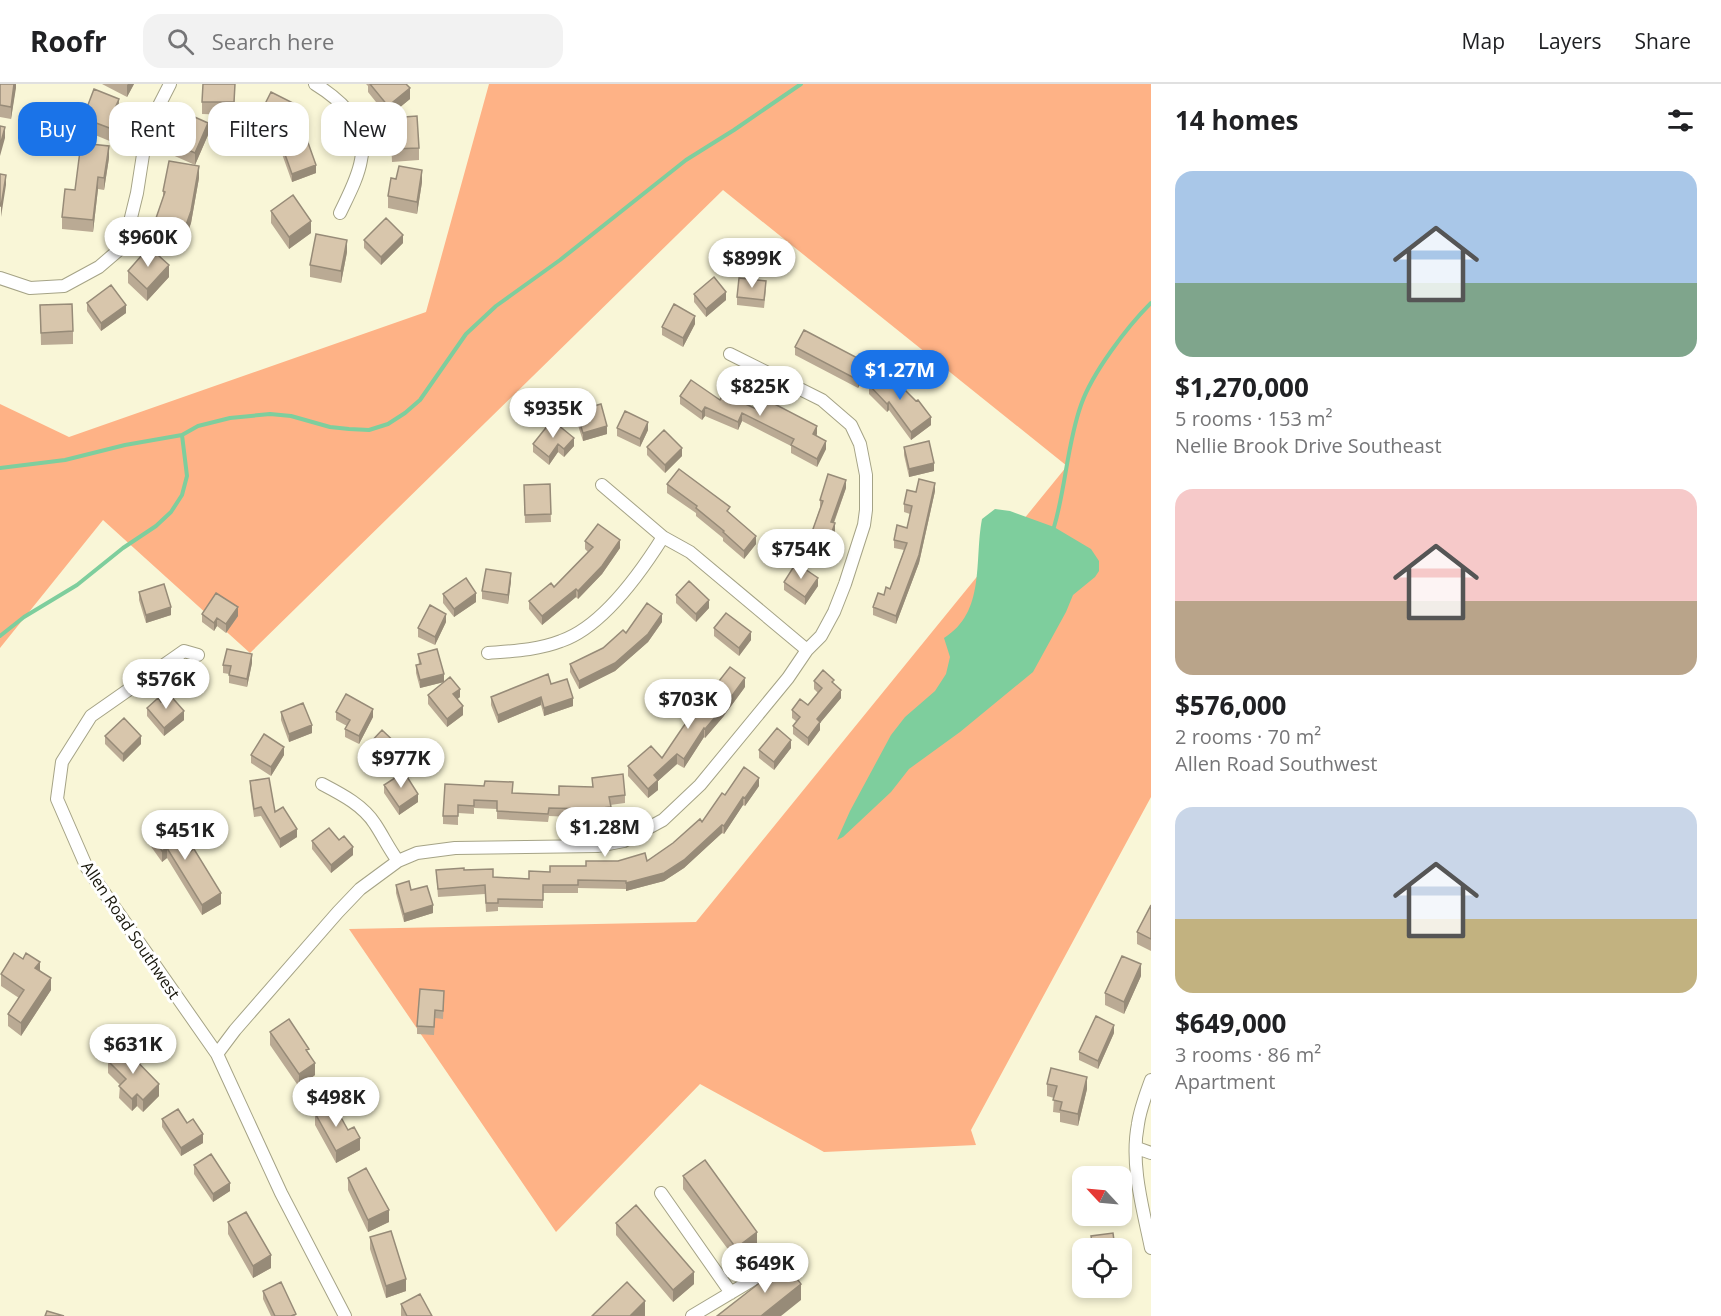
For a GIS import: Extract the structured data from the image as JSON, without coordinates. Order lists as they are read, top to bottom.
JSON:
{
  "streets": {
    "street": ["Allen Road Southwest"]
  },
  "north": "top left",
  "page": {
    "header": "Roofr",
    "search": "Search here",
    "nav": ["Map", "Layers", "Share"],
    "heading": "14 homes",
    "chip": [
      "Buy",
      "Rent",
      "Filters",
      "New"
    ],
    "list": [
      {
        "name": "$1,270,000",
        "note": "5 rooms · 153 m² · Nellie Brook Drive Southeast"
      },
      {
        "name": "$576,000",
        "note": "2 rooms · 70 m² · Allen Road Southwest"
      },
      {
        "name": "$649,000",
        "note": "3 rooms · 86 m² · Apartment"
      }
    ],
    "price": [
      "$960K",
      "$899K",
      "$1.27M",
      "$825K",
      "$935K",
      "$754K",
      "$576K",
      "$703K",
      "$977K",
      "$1.28M",
      "$451K",
      "$631K",
      "$498K",
      "$649K"
    ]
  }
}
